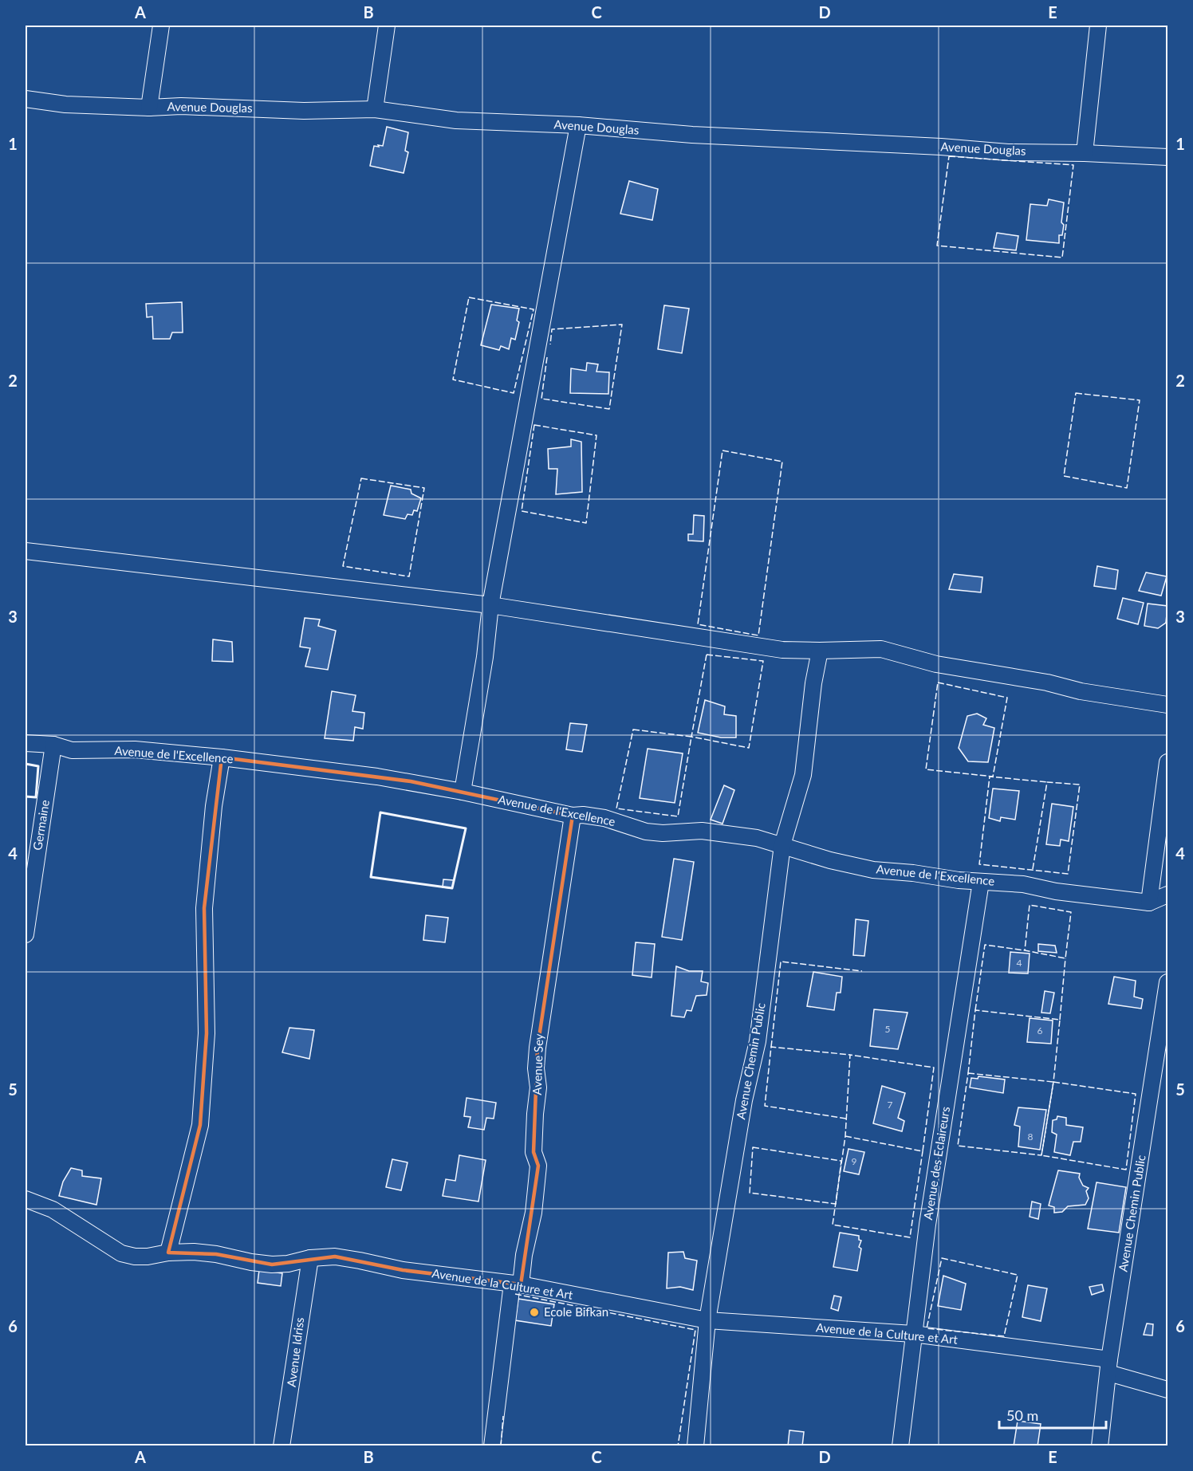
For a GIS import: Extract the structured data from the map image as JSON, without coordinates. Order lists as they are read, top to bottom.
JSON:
{
  "streets": {
    "street": [
      "Avenue Douglas",
      "Avenue de l'Excellence",
      "Germaine",
      "Avenue Chemin Public",
      "Avenue Sey",
      "Avenue des Eclaireurs",
      "Avenue de la Culture et Art",
      "Avenue Idriss"
    ]
  },
  "crossings": [
    ["Avenue de l'Excellence", "Germaine"],
    ["Avenue de l'Excellence", "Avenue Chemin Public"],
    ["Avenue de l'Excellence", "Avenue Sey"],
    ["Avenue de l'Excellence", "Avenue des Eclaireurs"],
    ["Avenue Chemin Public", "Avenue de la Culture et Art"],
    ["Avenue Sey", "Avenue de la Culture et Art"],
    ["Avenue des Eclaireurs", "Avenue de la Culture et Art"],
    ["Avenue de la Culture et Art", "Avenue Idriss"]
  ],
  "places": ["Ecole Bifkan"],
  "house_numbers": [
    "4",
    "5",
    "6",
    "7",
    "8",
    "9"
  ],
  "scale_bar": "50 m",
  "grid": {
    "columns": [
      "A",
      "B",
      "C",
      "D",
      "E"
    ],
    "rows": [
      "1",
      "2",
      "3",
      "4",
      "5",
      "6"
    ]
  }
}
